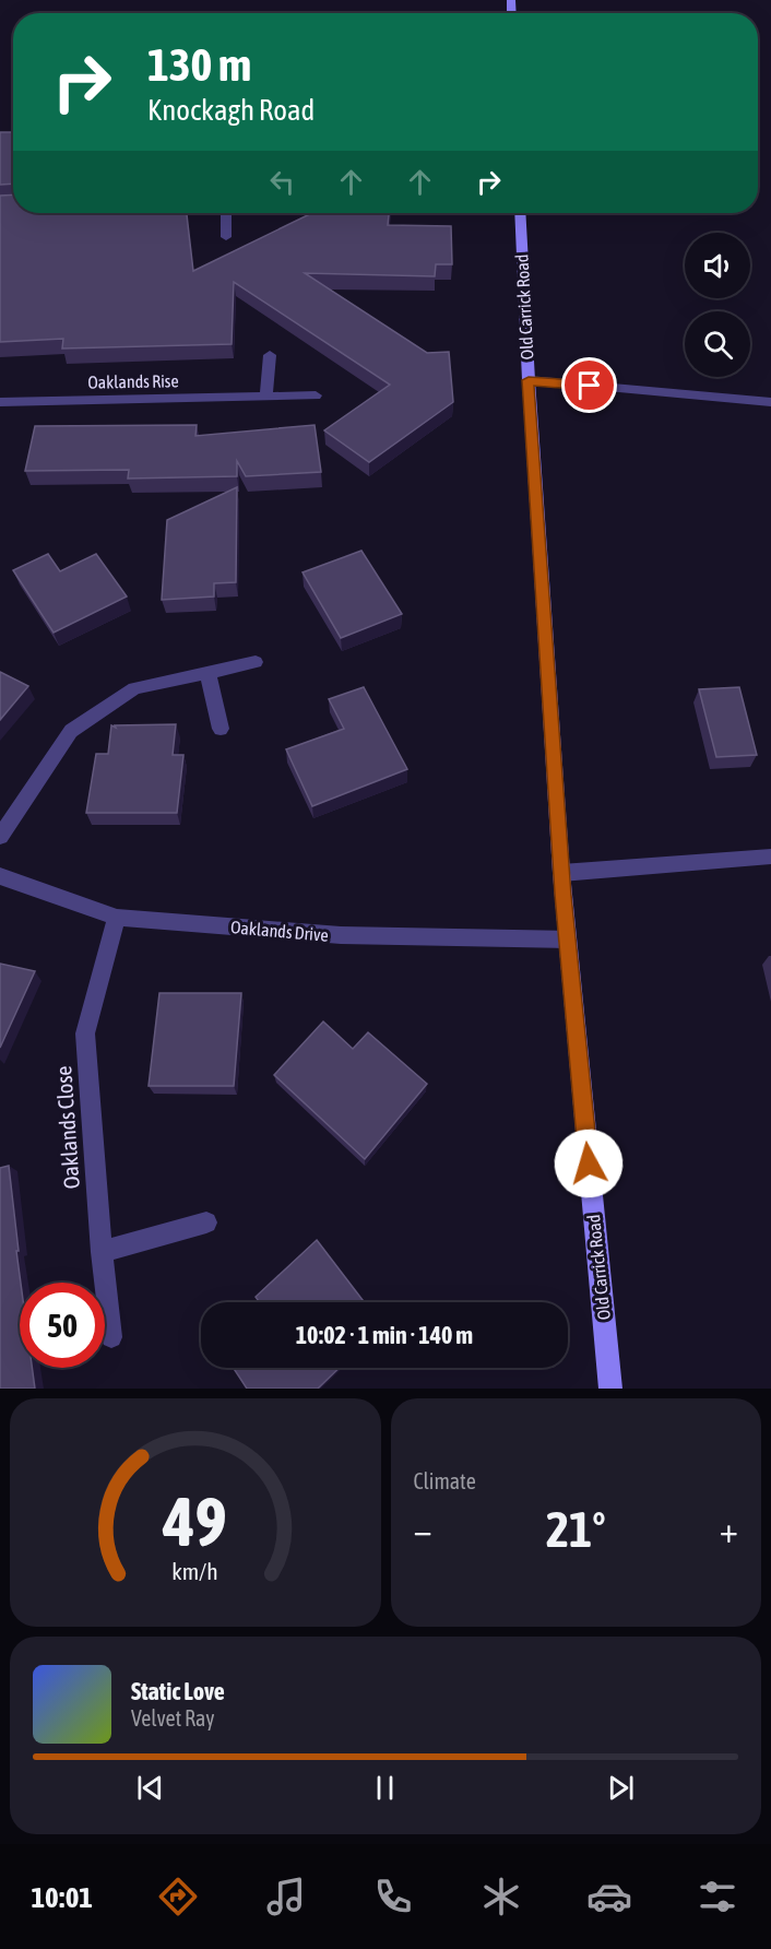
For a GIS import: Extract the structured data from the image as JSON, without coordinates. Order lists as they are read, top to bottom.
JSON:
{
  "streets": {
    "main road": ["Old Carrick Road"],
    "street": ["Oaklands Rise", "Oaklands Drive", "Oaklands Close"]
  },
  "crossings": [
    ["Old Carrick Road", "Oaklands Drive"],
    ["Oaklands Drive", "Oaklands Close"]
  ],
  "page": {
    "turn": ["130 m", "Knockagh Road"],
    "limit": "50",
    "trip": "10:02 · 1 min · 140 m",
    "tile": "Climate",
    "heat": ["−", "21°", "+"],
    "song": ["Static Love", "Velvet Ray"],
    "tabs": "10:01",
    "gauge": ["49", "km/h"]
  }
}
